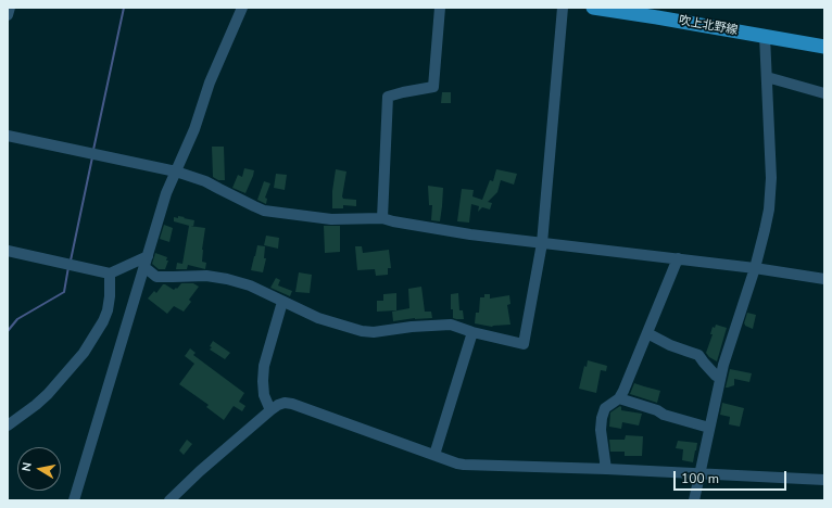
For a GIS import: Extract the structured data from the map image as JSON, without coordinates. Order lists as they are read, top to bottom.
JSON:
{
  "streets": {
    "main road": ["吹上北野線"]
  },
  "scale_bar": "100 m",
  "north": "left"
}
